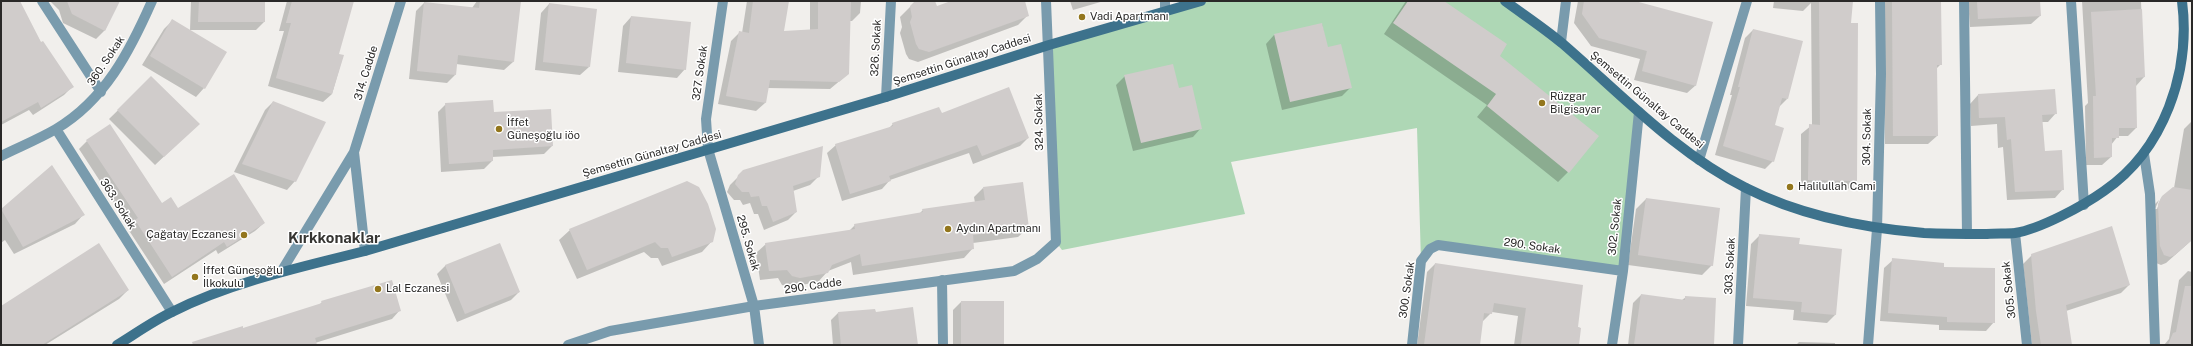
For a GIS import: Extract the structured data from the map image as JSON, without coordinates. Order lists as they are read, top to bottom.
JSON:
{
  "streets": {
    "street": [
      "326. Sokak",
      "Şemsettin Günaltay Caddesi",
      "360. Sokak",
      "314. Cadde",
      "327. Sokak",
      "324. Sokak",
      "304. Sokak",
      "363. Sokak",
      "302. Sokak",
      "295. Sokak",
      "290. Sokak",
      "303. Sokak",
      "290. Cadde",
      "300. Sokak",
      "305. Sokak"
    ]
  },
  "crossings": [
    ["326. Sokak", "Şemsettin Günaltay Caddesi"],
    ["Şemsettin Günaltay Caddesi", "327. Sokak"],
    ["Şemsettin Günaltay Caddesi", "324. Sokak"],
    ["Şemsettin Günaltay Caddesi", "304. Sokak"],
    ["Şemsettin Günaltay Caddesi", "363. Sokak"],
    ["Şemsettin Günaltay Caddesi", "302. Sokak"],
    ["Şemsettin Günaltay Caddesi", "295. Sokak"],
    ["Şemsettin Günaltay Caddesi", "303. Sokak"],
    ["Şemsettin Günaltay Caddesi", "305. Sokak"],
    ["360. Sokak", "363. Sokak"],
    ["327. Sokak", "295. Sokak"],
    ["324. Sokak", "290. Cadde"],
    ["302. Sokak", "290. Sokak"],
    ["295. Sokak", "290. Cadde"],
    ["290. Sokak", "300. Sokak"]
  ],
  "districts": ["Kırkkonaklar"],
  "places": [
    "Vadi Apartmanı",
    "Rüzgar Bilgisayar",
    "İffet Güneşoğlu iöo",
    "Halilullah Cami",
    "Aydın Apartmanı",
    "Çağatay Eczanesi",
    "İffet Güneşoğlu İlkokulu",
    "Lal Eczanesi"
  ]
}
